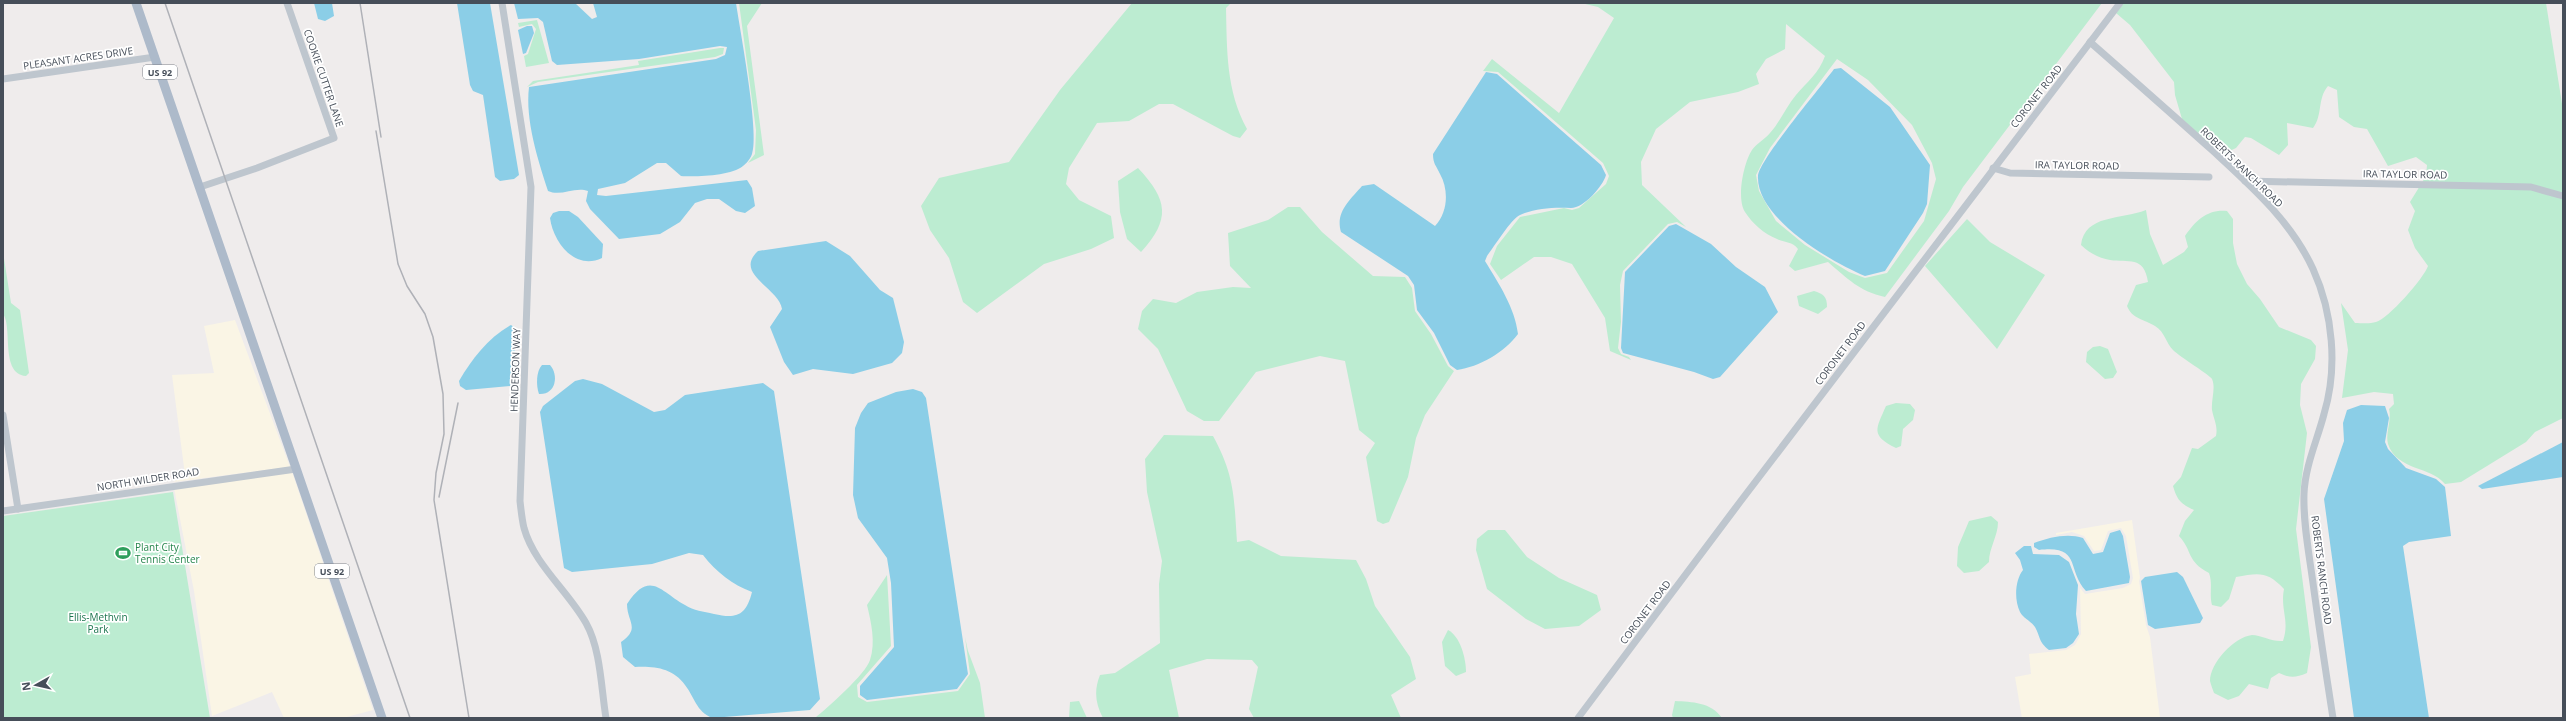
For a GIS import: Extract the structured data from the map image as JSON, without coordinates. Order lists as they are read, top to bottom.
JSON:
{
  "streets": {
    "main road": ["US 92"],
    "street": [
      "PLEASANT ACRES DRIVE",
      "COOKIE CUTTER LANE",
      "CORONET ROAD",
      "IRA TAYLOR ROAD",
      "ROBERTS RANCH ROAD",
      "HENDERSON WAY",
      "NORTH WILDER ROAD"
    ]
  },
  "crossings": [
    ["PLEASANT ACRES DRIVE", "US 92"],
    ["US 92", "COOKIE CUTTER LANE"],
    ["US 92", "NORTH WILDER ROAD"],
    ["CORONET ROAD", "IRA TAYLOR ROAD"],
    ["CORONET ROAD", "ROBERTS RANCH ROAD"],
    ["IRA TAYLOR ROAD", "ROBERTS RANCH ROAD"]
  ],
  "parks": ["Ellis-Methvin Park"],
  "places": {
    "sports": ["Plant City Tennis Center"]
  },
  "north": "left"
}
